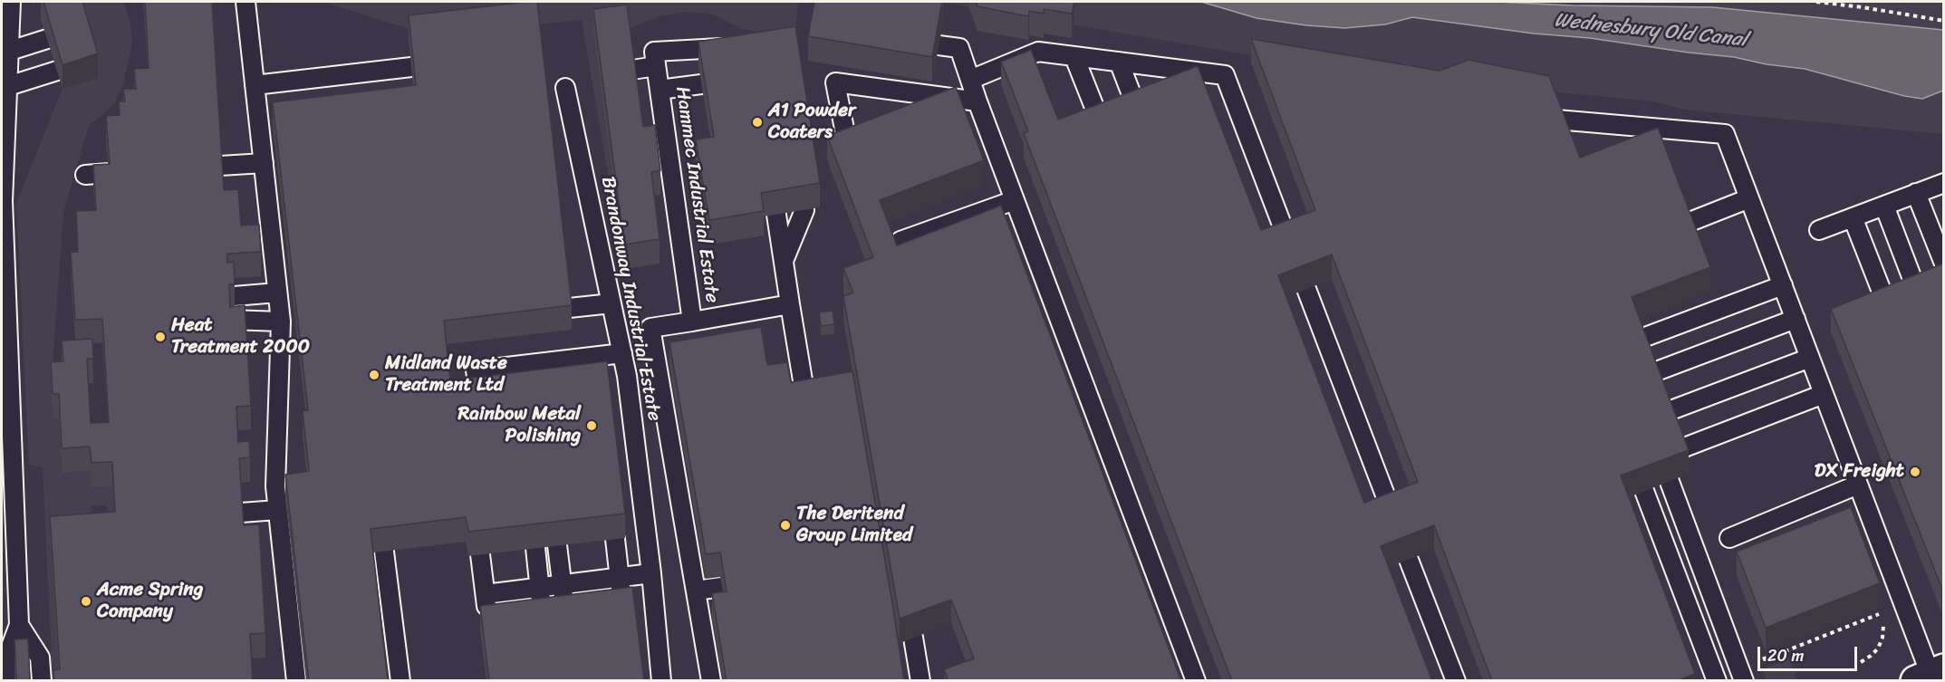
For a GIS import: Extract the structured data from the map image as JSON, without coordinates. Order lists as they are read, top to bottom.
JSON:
{
  "streets": {
    "lane": ["Hammec Industrial Estate", "Brandonway Industrial Estate"]
  },
  "water": ["Wednesbury Old Canal"],
  "places": [
    "A1 Powder Coaters",
    "Heat Treatment 2000",
    "Midland Waste Treatment Ltd",
    "Rainbow Metal Polishing",
    "DX Freight",
    "The Deritend Group Limited",
    "Acme Spring Company"
  ],
  "scale_bar": "20 m"
}
